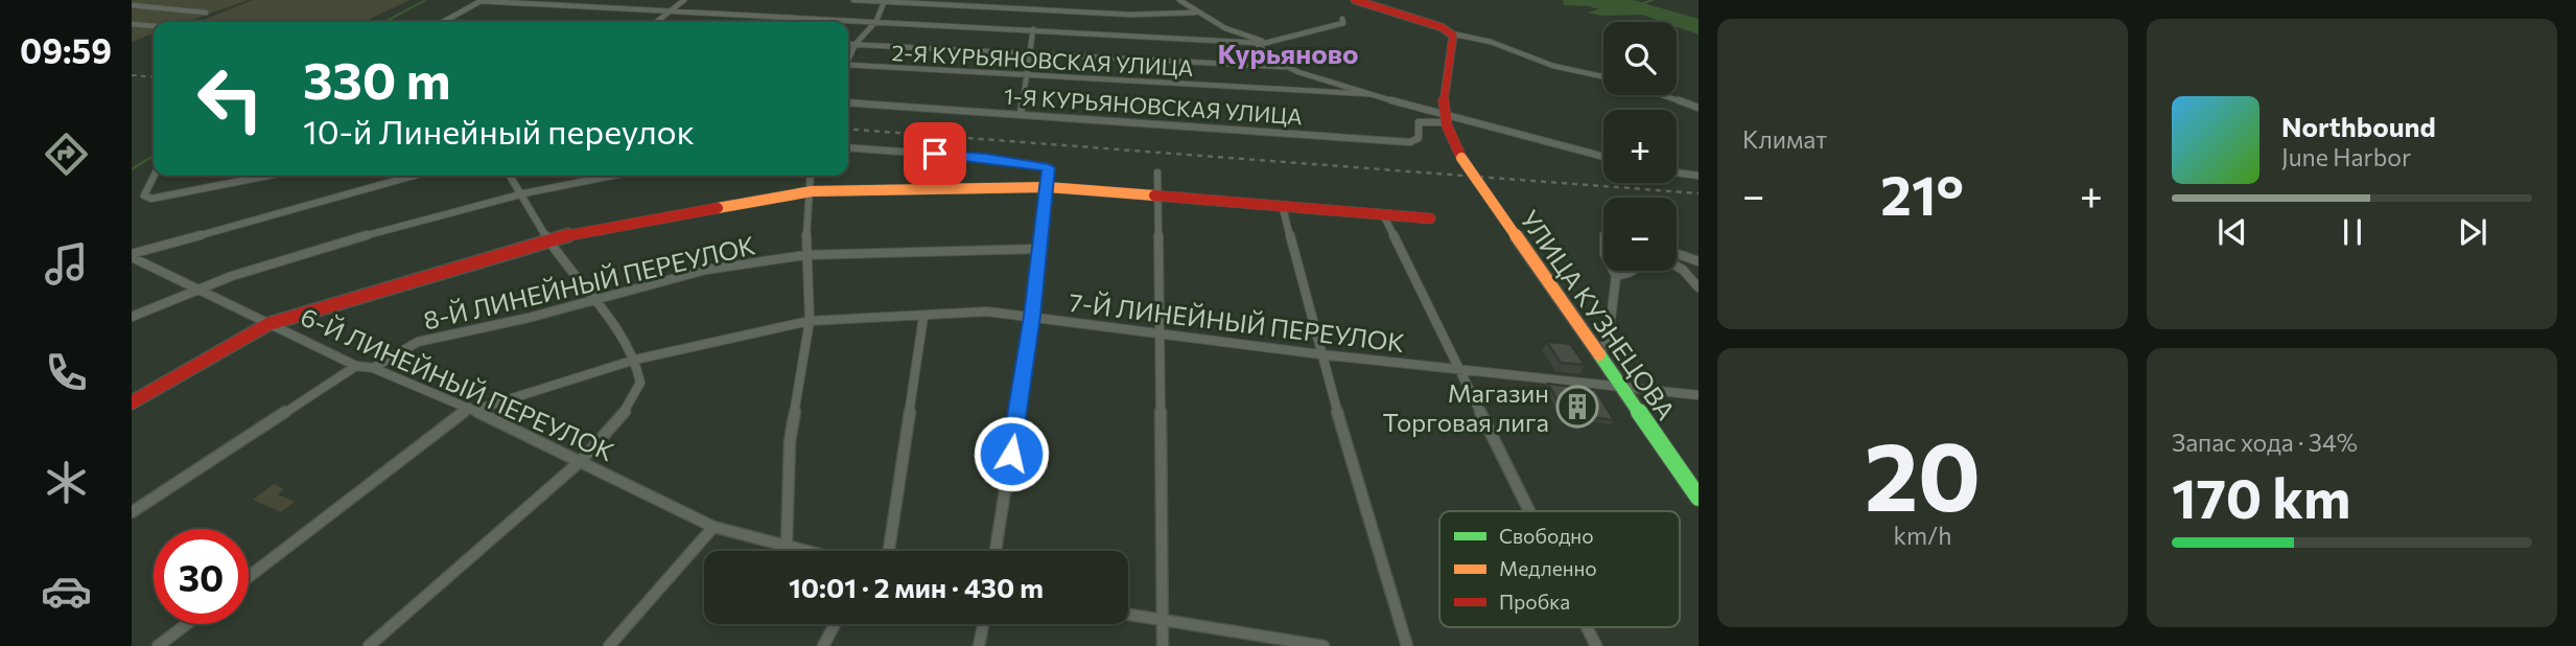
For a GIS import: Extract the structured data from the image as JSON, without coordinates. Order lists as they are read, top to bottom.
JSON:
{
  "streets": {
    "street": [
      "2-Я КУРЬЯНОВСКАЯ УЛИЦА",
      "1-Я КУРЬЯНОВСКАЯ УЛИЦА",
      "8-Й ЛИНЕЙНЫЙ ПЕРЕУЛОК",
      "УЛИЦА КУЗНЕЦОВА",
      "7-Й ЛИНЕЙНЫЙ ПЕРЕУЛОК",
      "6-Й ЛИНЕЙНЫЙ ПЕРЕУЛОК"
    ]
  },
  "crossings": [
    ["1-Я КУРЬЯНОВСКАЯ УЛИЦА", "УЛИЦА КУЗНЕЦОВА"],
    ["8-Й ЛИНЕЙНЫЙ ПЕРЕУЛОК", "6-Й ЛИНЕЙНЫЙ ПЕРЕУЛОК"],
    ["УЛИЦА КУЗНЕЦОВА", "7-Й ЛИНЕЙНЫЙ ПЕРЕУЛОК"],
    ["7-Й ЛИНЕЙНЫЙ ПЕРЕУЛОК", "6-Й ЛИНЕЙНЫЙ ПЕРЕУЛОК"]
  ],
  "districts": ["Курьяново"],
  "places": {
    "building": ["Магазин Торговая лига"]
  },
  "legend": ["Свободно", "Медленно", "Пробка"],
  "page": {
    "tabs": "09:59",
    "tile": [
      "Климат",
      ["20", "km/h"],
      ["Запас хода · 34%", "170 km"]
    ],
    "map_buttons": ["+", "−"],
    "turn": ["330 m", "10-й Линейный переулок"],
    "song": ["Northbound", "June Harbor"],
    "heat": ["−", "21°", "+"],
    "limit": "30",
    "trip": "10:01 · 2 мин · 430 m"
  }
}
